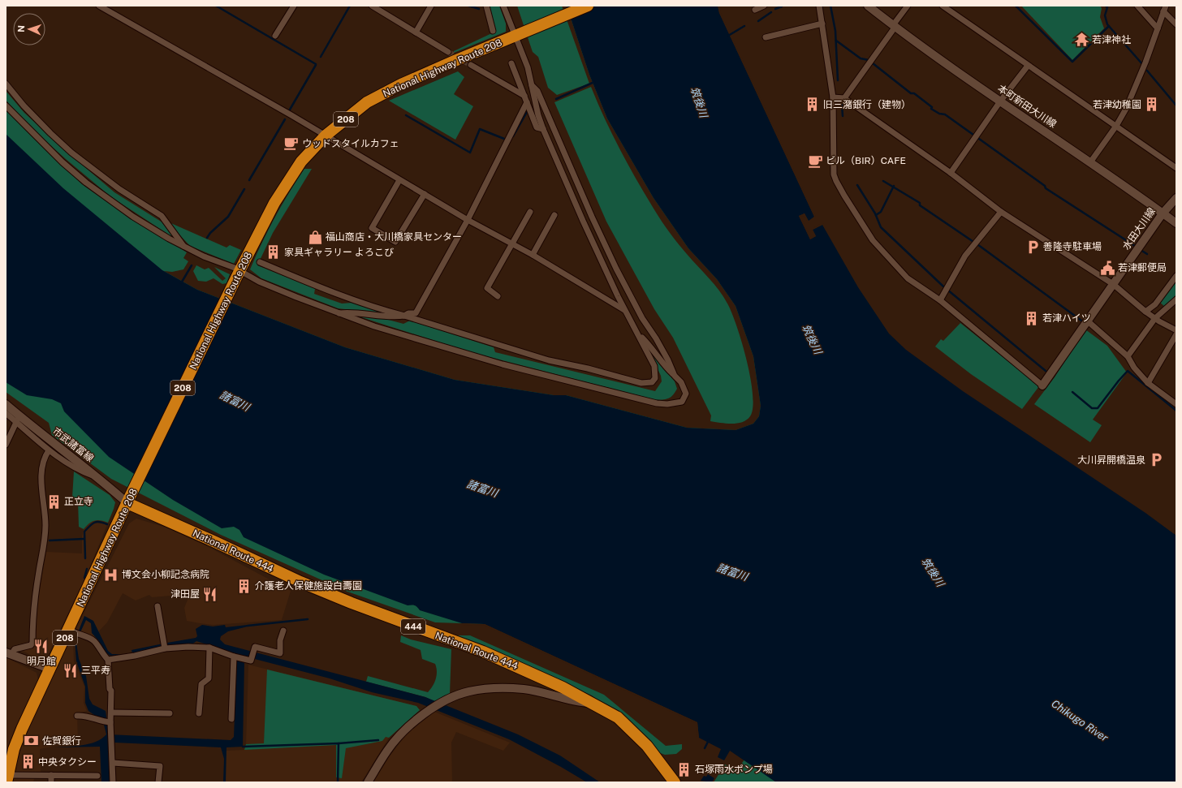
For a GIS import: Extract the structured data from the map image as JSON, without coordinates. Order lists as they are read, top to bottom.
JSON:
{
  "streets": {
    "highway": [
      "National Highway Route 208",
      "208",
      "National Route 444",
      "444"
    ],
    "main road": ["本町新田大川線", "水田大川線", "市武諸富線"]
  },
  "crossings": [
    ["National Highway Route 208", "市武諸富線"],
    ["National Highway Route 208", "National Route 444"],
    ["本町新田大川線", "水田大川線"],
    ["市武諸富線", "National Route 444"]
  ],
  "water": ["筑後川", "諸富川", "Chikugo River"],
  "places": {
    "temple": ["若津神社"],
    "building": [
      "旧三潴銀行（建物）",
      "若津幼稚園",
      "家具ギャラリー よろこび",
      "若津ハイツ",
      "正立寺",
      "介護老人保健施設白壽園",
      "中央タクシー",
      "石塚雨水ポンプ場"
    ],
    "cafe": ["ウッドスタイルカフェ", "ビル（BIR）CAFE"],
    "shop": ["福山商店・大川橋家具センター"],
    "parking": ["善隆寺駐車場", "大川昇開橋温泉"],
    "public building": ["若津郵便局"],
    "hospital": ["博文会小柳記念病院"],
    "restaurant": ["津田屋", "明月館", "三平寿"],
    "bank": ["佐賀銀行"]
  },
  "north": "left"
}
